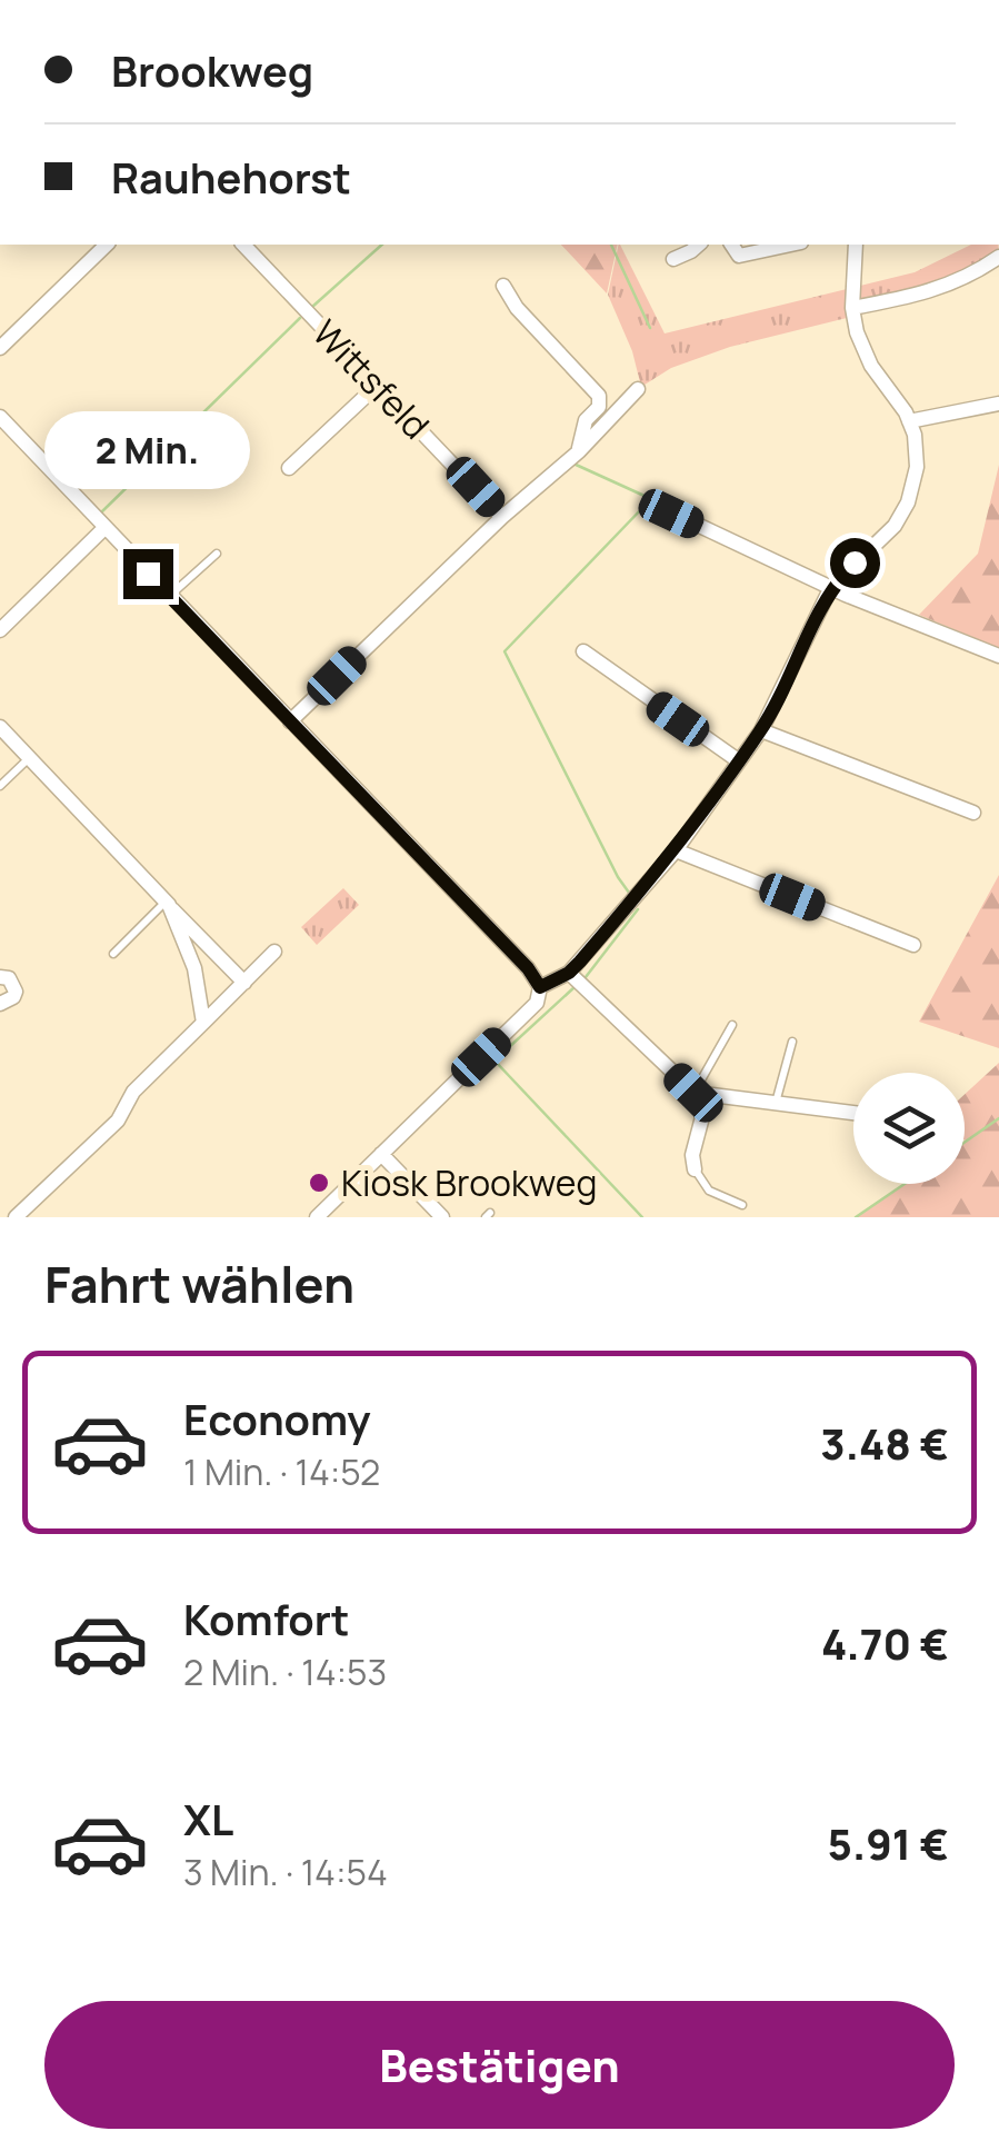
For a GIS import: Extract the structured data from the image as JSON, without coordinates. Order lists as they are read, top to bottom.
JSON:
{
  "streets": {
    "street": ["Wittsfeld"]
  },
  "places": ["Kiosk Brookweg"],
  "page": {
    "banner": ["Brookweg", "Rauhehorst"],
    "bubble": "2 Min.",
    "heading": "Fahrt wählen",
    "list": [
      {
        "name": "Economy",
        "note": "1 Min. · 14:52",
        "value": "3.48 €"
      },
      {
        "name": "Komfort",
        "note": "2 Min. · 14:53",
        "value": "4.70 €"
      },
      {
        "name": "XL",
        "note": "3 Min. · 14:54",
        "value": "5.91 €"
      }
    ],
    "buttons": "Bestätigen"
  }
}
